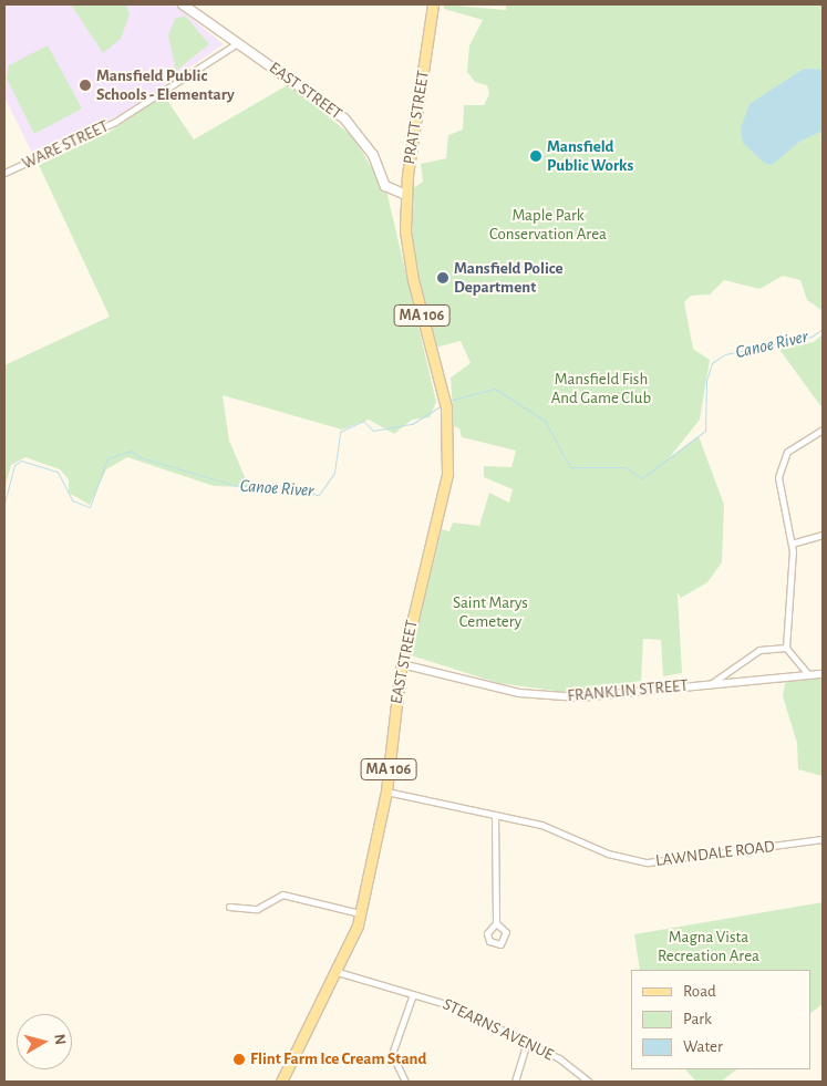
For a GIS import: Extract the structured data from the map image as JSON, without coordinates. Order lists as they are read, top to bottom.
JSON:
{
  "streets": {
    "main road": ["EAST STREET", "PRATT STREET", "MA 106"],
    "street": [
      "WARE STREET",
      "FRANKLIN STREET",
      "LAWNDALE ROAD",
      "STEARNS AVENUE"
    ]
  },
  "crossings": [
    ["EAST STREET", "PRATT STREET"],
    ["EAST STREET", "WARE STREET"],
    ["EAST STREET", "FRANKLIN STREET"],
    ["EAST STREET", "LAWNDALE ROAD"],
    ["EAST STREET", "STEARNS AVENUE"]
  ],
  "water": ["Canoe River"],
  "parks": [
    "Maple Park Conservation Area",
    "Mansfield Fish And Game Club",
    "Saint Marys Cemetery",
    "Magna Vista Recreation Area"
  ],
  "places": [
    "Mansfield Public Schools - Elementary",
    "Mansfield Public Works",
    "Mansfield Police Department",
    "Flint Farm Ice Cream Stand"
  ],
  "legend": ["Road", "Park", "Water"],
  "north": "right"
}
